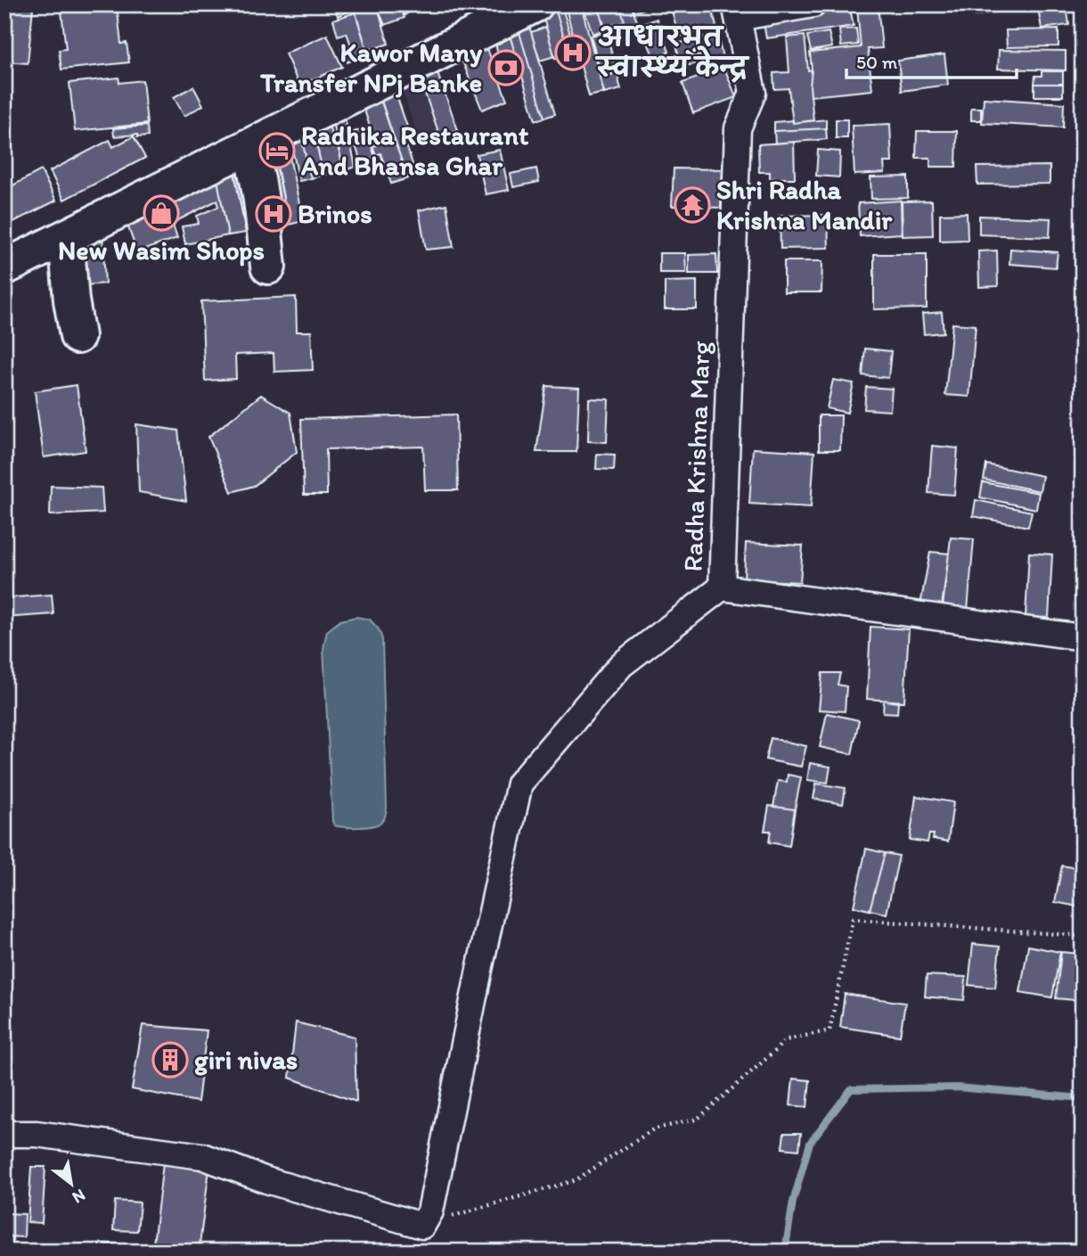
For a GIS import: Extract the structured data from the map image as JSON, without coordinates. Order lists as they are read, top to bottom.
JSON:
{
  "streets": {
    "street": ["Radha Krishna Marg"]
  },
  "places": {
    "hospital": ["आधारभुत स्वास्थ्य केन्द्र", "Brinos"],
    "bank": ["Kawor Many Transfer NPj Banke"],
    "hotel": ["Radhika Restaurant And Bhansa Ghar"],
    "temple": ["Shri Radha Krishna Mandir"],
    "shop": ["New Wasim Shops"],
    "building": ["giri nivas"]
  },
  "scale_bar": "50 m",
  "north": "bottom right"
}
